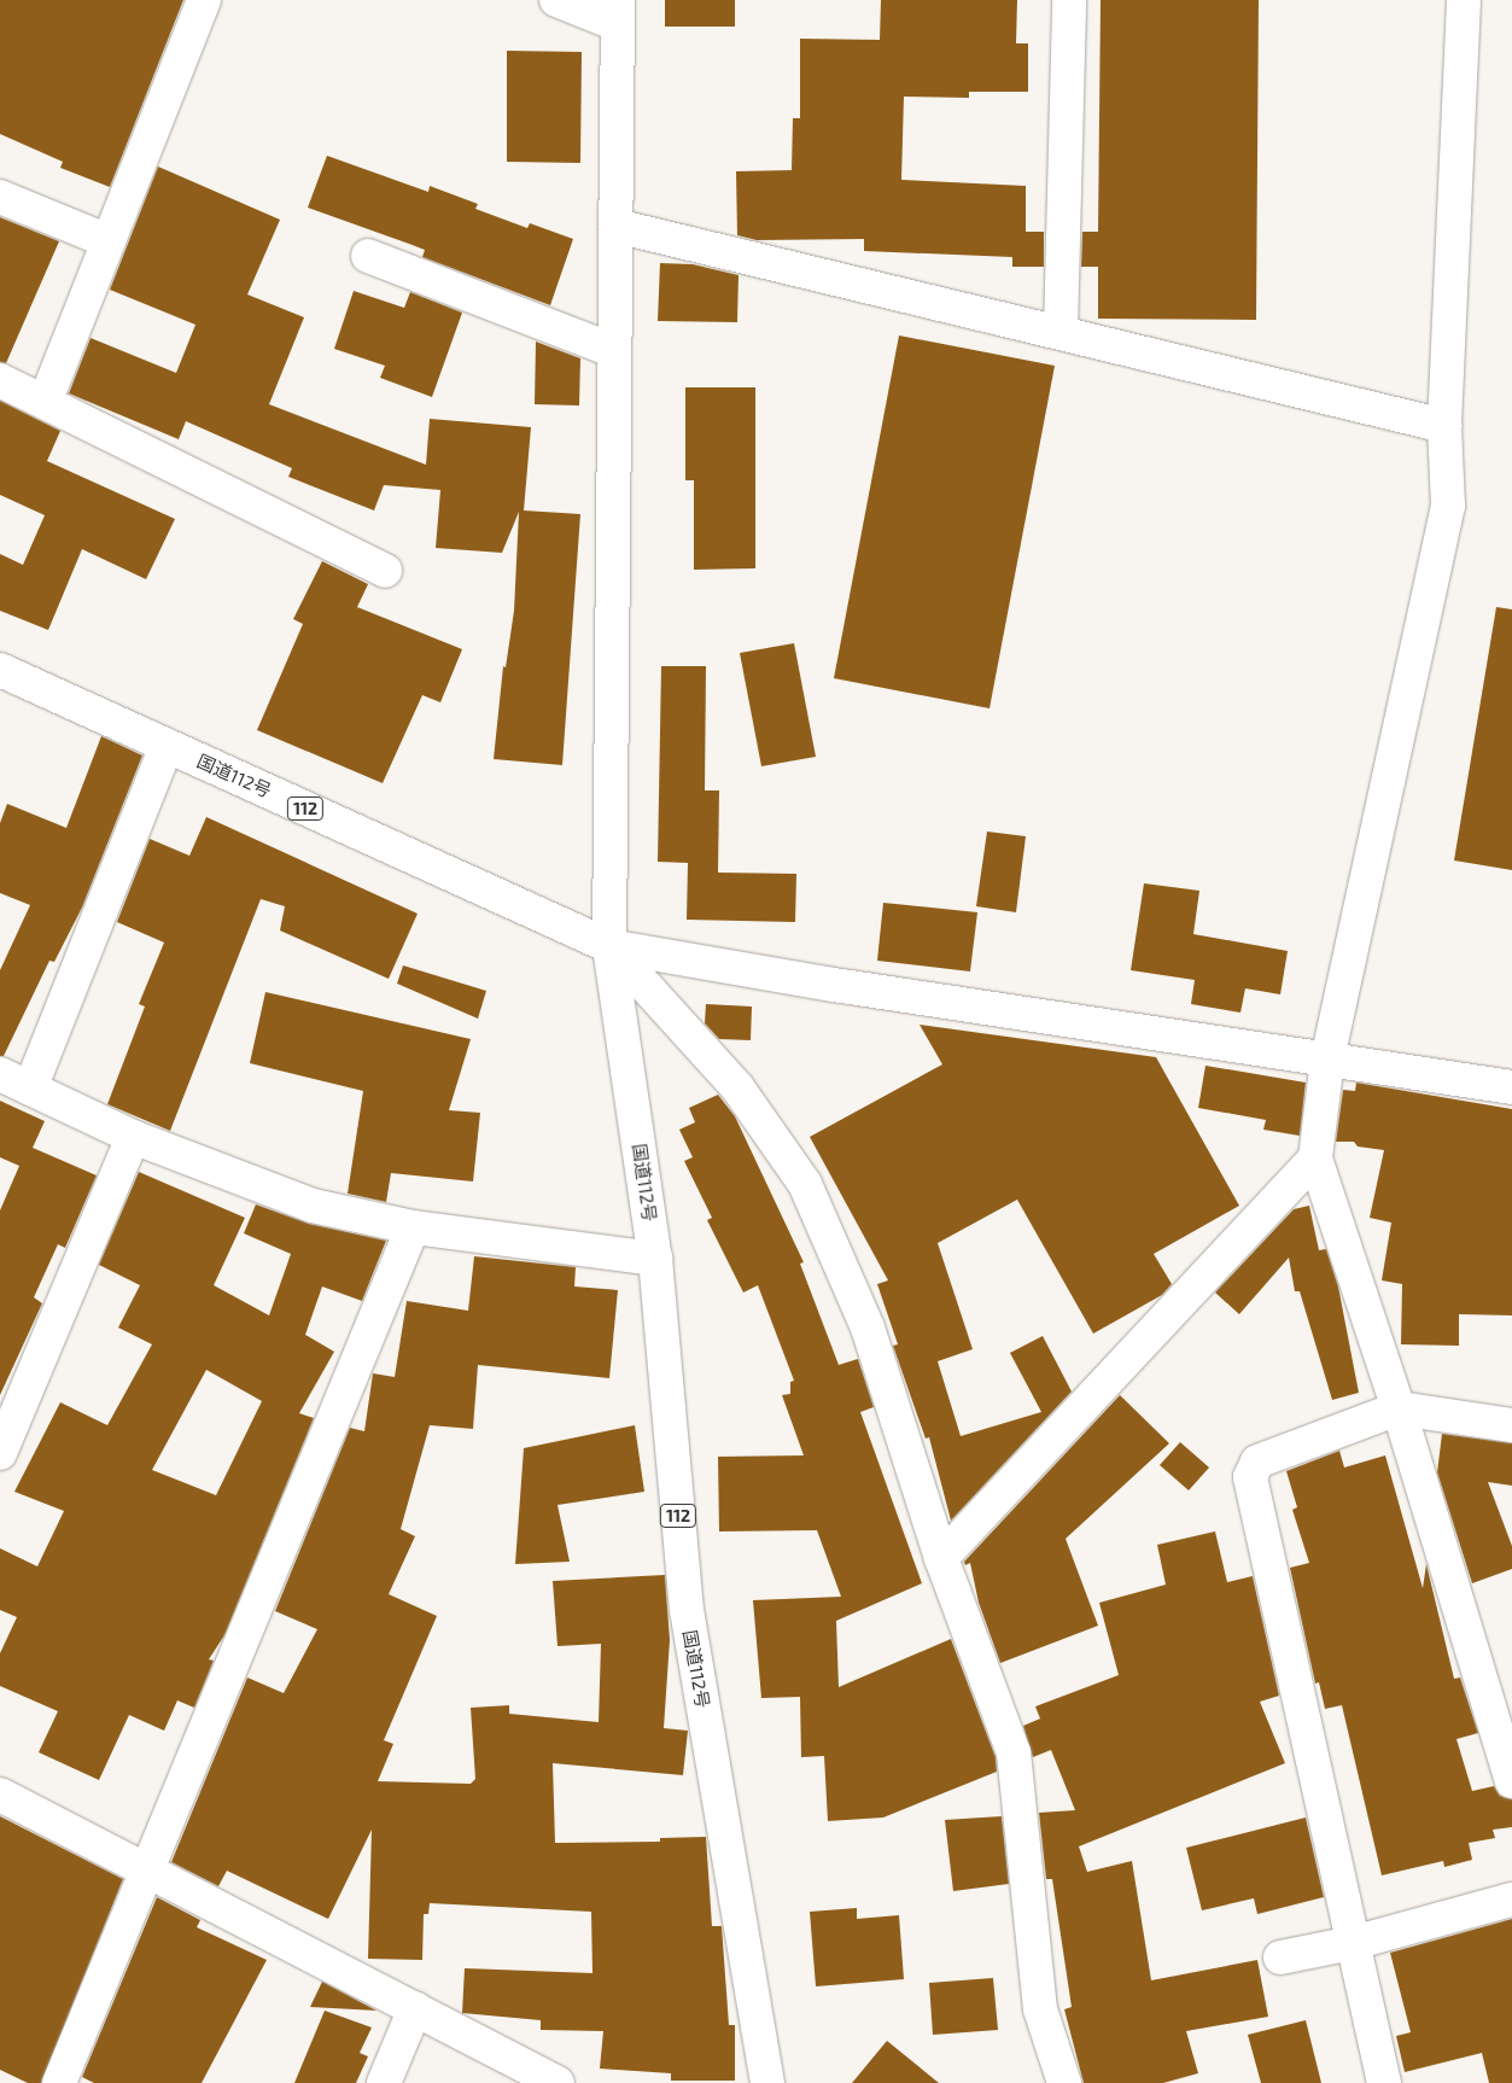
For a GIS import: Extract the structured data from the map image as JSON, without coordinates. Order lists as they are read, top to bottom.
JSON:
{
  "streets": {
    "main road": ["国道112号", "112"]
  }
}
